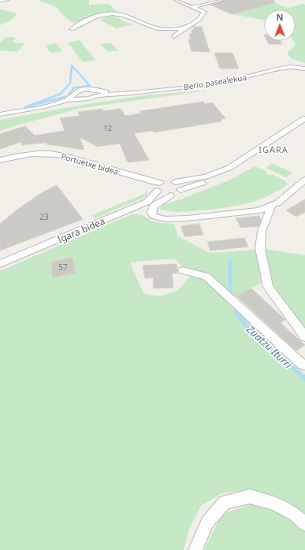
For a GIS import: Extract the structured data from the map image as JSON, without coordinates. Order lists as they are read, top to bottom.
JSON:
{
  "streets": {
    "street": ["Berio pasealekua", "Portuetxe bidea", "Igara bidea"]
  },
  "crossings": [
    ["Portuetxe bidea", "Igara bidea"]
  ],
  "districts": ["IGARA"],
  "water": ["Zuatzu Iturri"],
  "house_numbers": ["12", "23", "57"],
  "north": "top"
}
